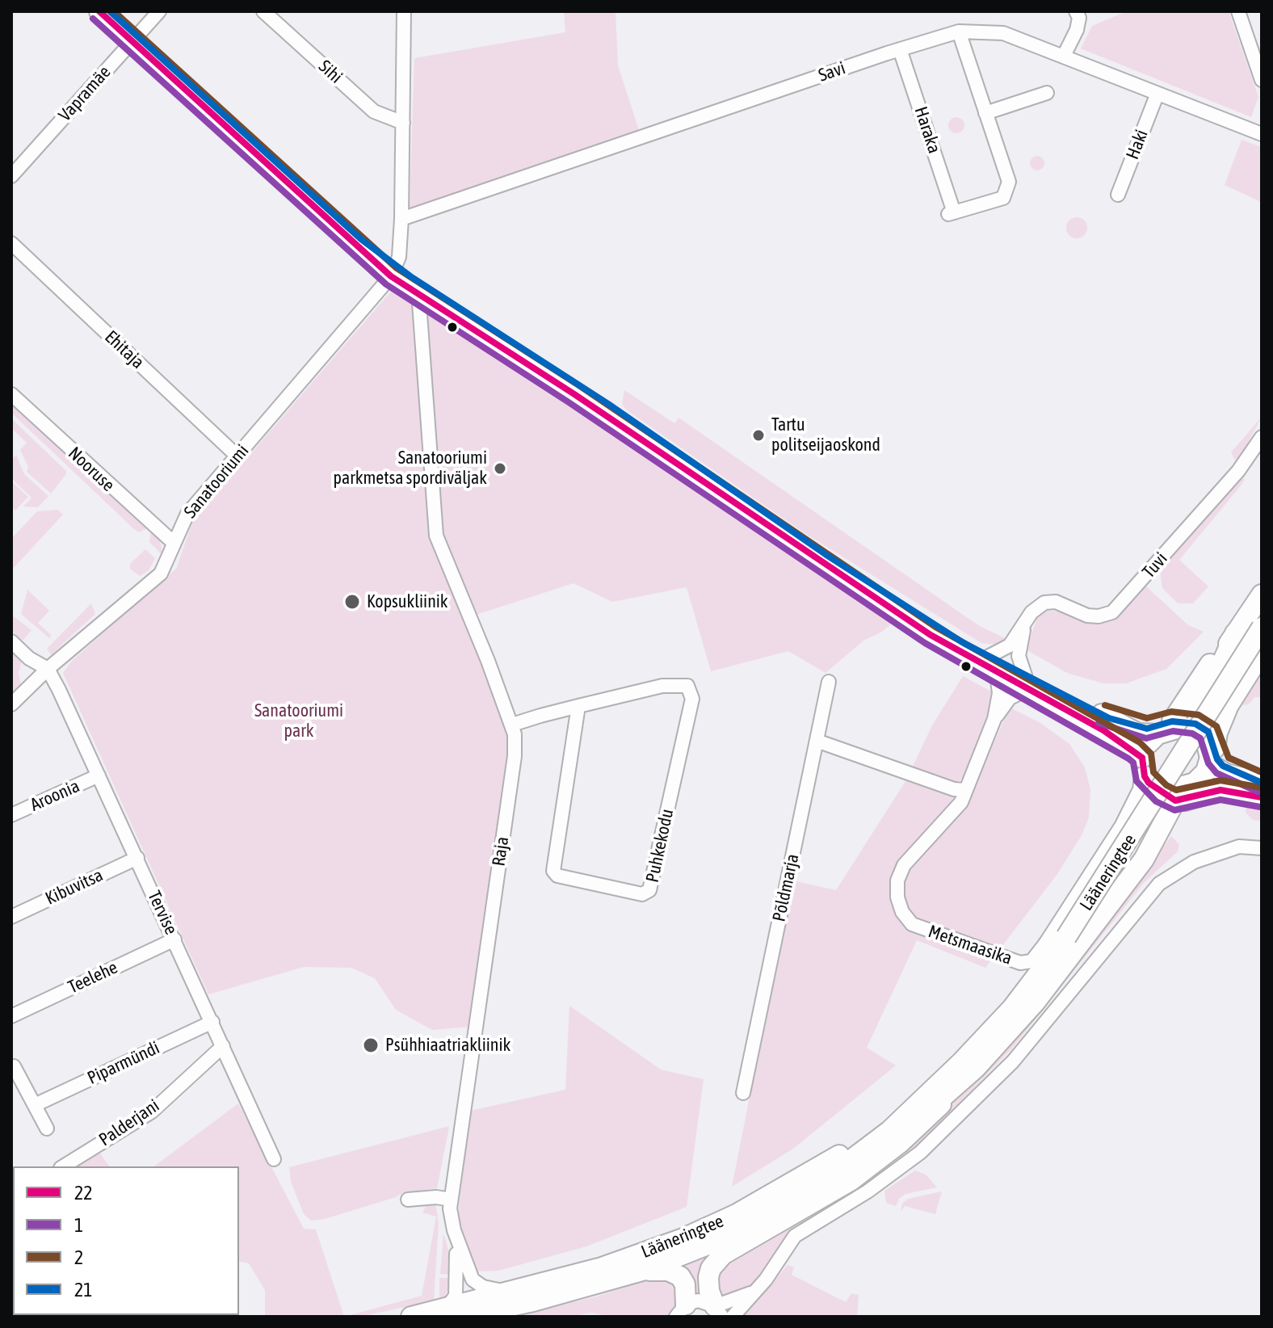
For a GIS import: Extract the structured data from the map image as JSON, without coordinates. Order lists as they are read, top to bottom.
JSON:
{
  "streets": {
    "highway": ["Lääneringtee"],
    "street": [
      "Sihi",
      "Savi",
      "Vapramäe",
      "Haraka",
      "Haki",
      "Ehitaja",
      "Nooruse",
      "Sanatooriumi",
      "Tuvi",
      "Aroonia",
      "Puhkekodu",
      "Raja",
      "Kibuvitsa",
      "Põldmarja",
      "Tervise",
      "Metsmaasika",
      "Teelehe",
      "Piparmündi",
      "Palderjani"
    ]
  },
  "crossings": [
    ["Savi", "Haraka"],
    ["Savi", "Haki"],
    ["Ehitaja", "Sanatooriumi"],
    ["Nooruse", "Sanatooriumi"],
    ["Sanatooriumi", "Tervise"],
    ["Tuvi", "Metsmaasika"],
    ["Aroonia", "Tervise"],
    ["Puhkekodu", "Raja"],
    ["Raja", "Lääneringtee"],
    ["Lääneringtee", "Metsmaasika"],
    ["Kibuvitsa", "Tervise"],
    ["Tervise", "Teelehe"],
    ["Tervise", "Piparmündi"],
    ["Tervise", "Palderjani"]
  ],
  "parks": ["Sanatooriumi park"],
  "places": [
    "Tartu politseijaoskond",
    "Sanatooriumi parkmetsa spordiväljak",
    "Kopsukliinik",
    "Psühhiaatriakliinik"
  ],
  "lines": [
    "transit line 22",
    "transit line 2",
    "transit line 21",
    "transit line 1"
  ],
  "legend": [
    "22",
    "1",
    "2",
    "21"
  ]
}
